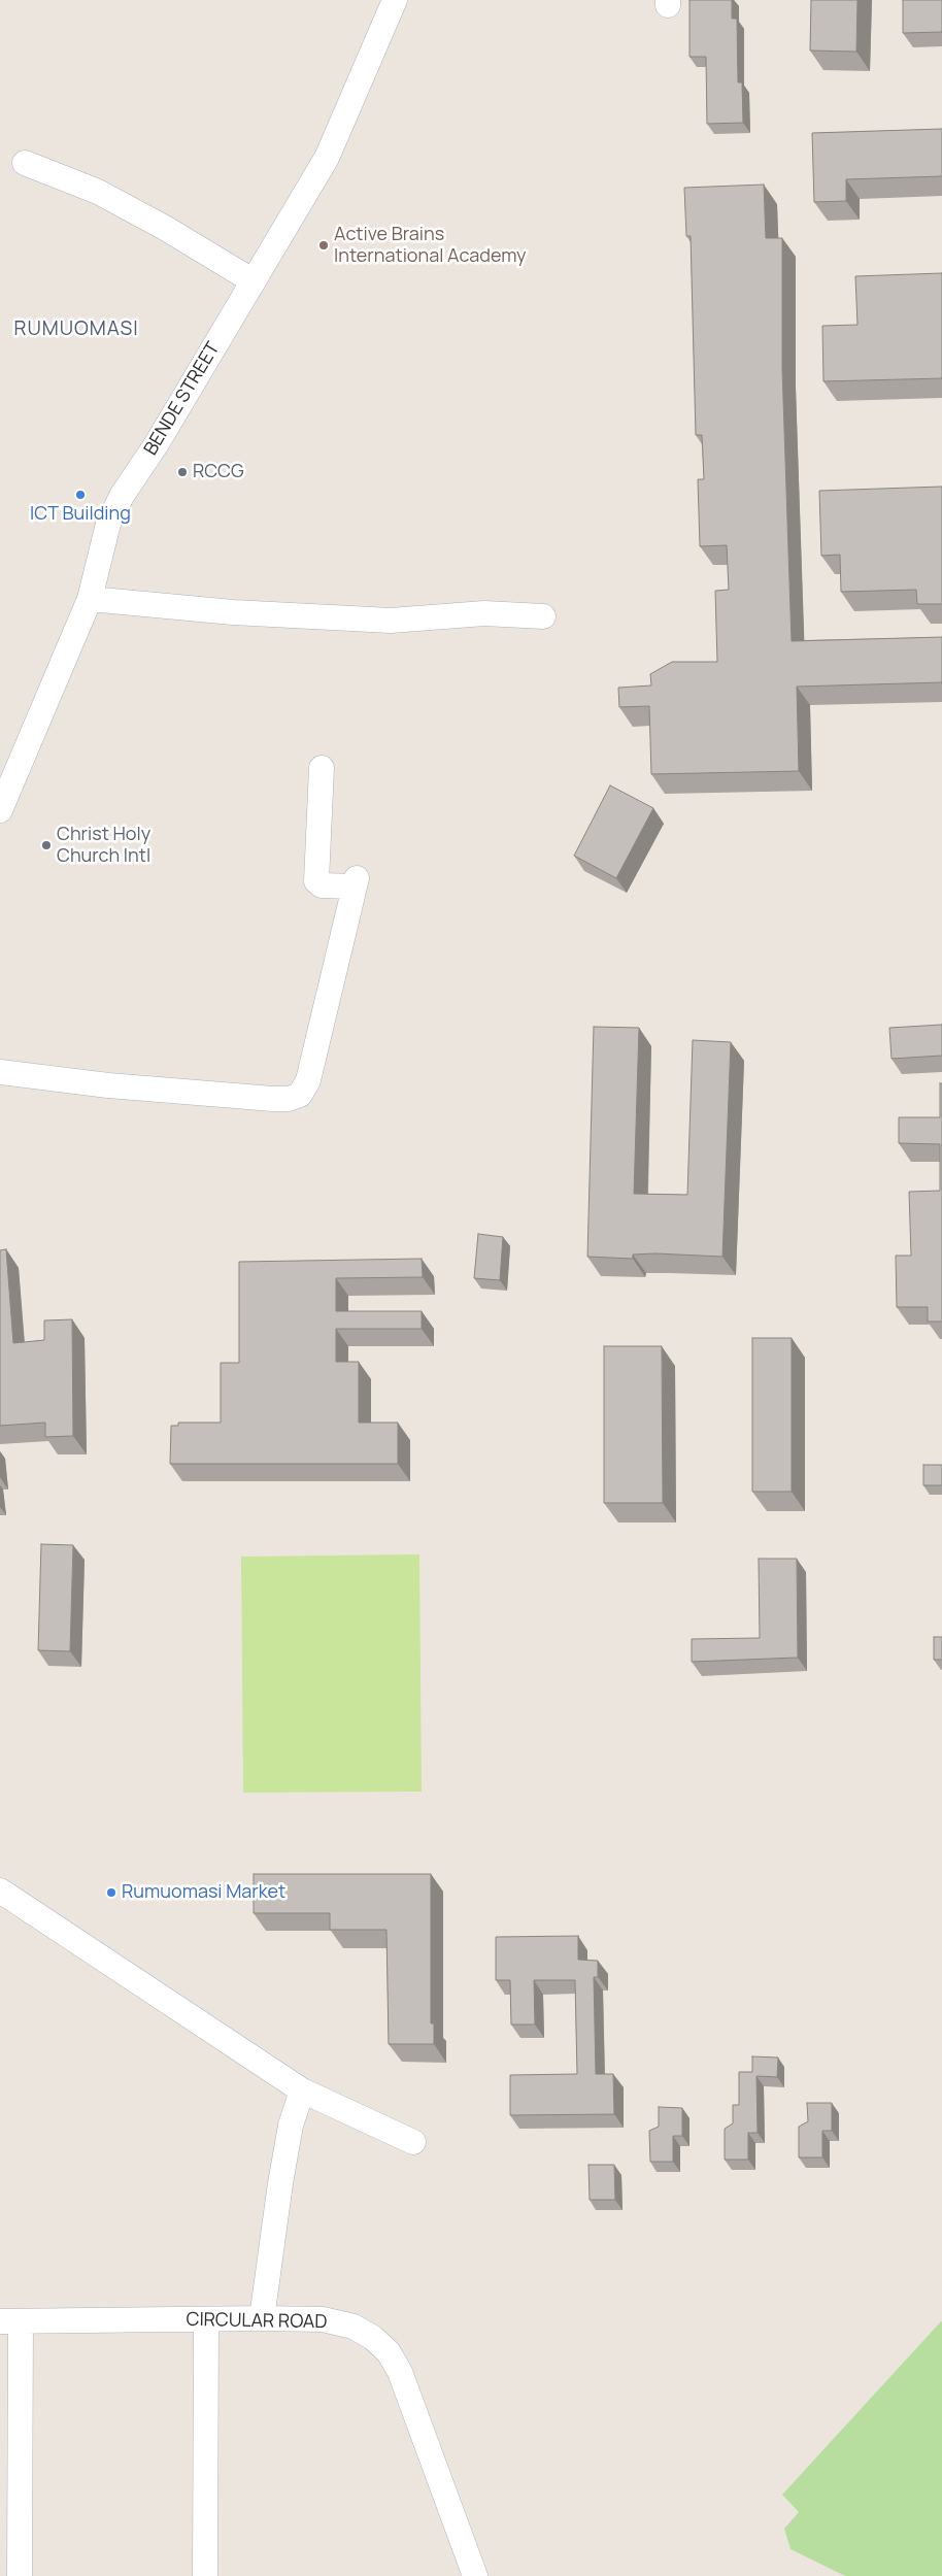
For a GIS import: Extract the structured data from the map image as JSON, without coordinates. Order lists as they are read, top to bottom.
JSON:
{
  "streets": {
    "street": ["BENDE STREET", "CIRCULAR ROAD"]
  },
  "districts": ["RUMUOMASI"],
  "places": [
    "Active Brains International Academy",
    "RCCG",
    "ICT Building",
    "Christ Holy Church Intl",
    "Rumuomasi Market"
  ]
}
